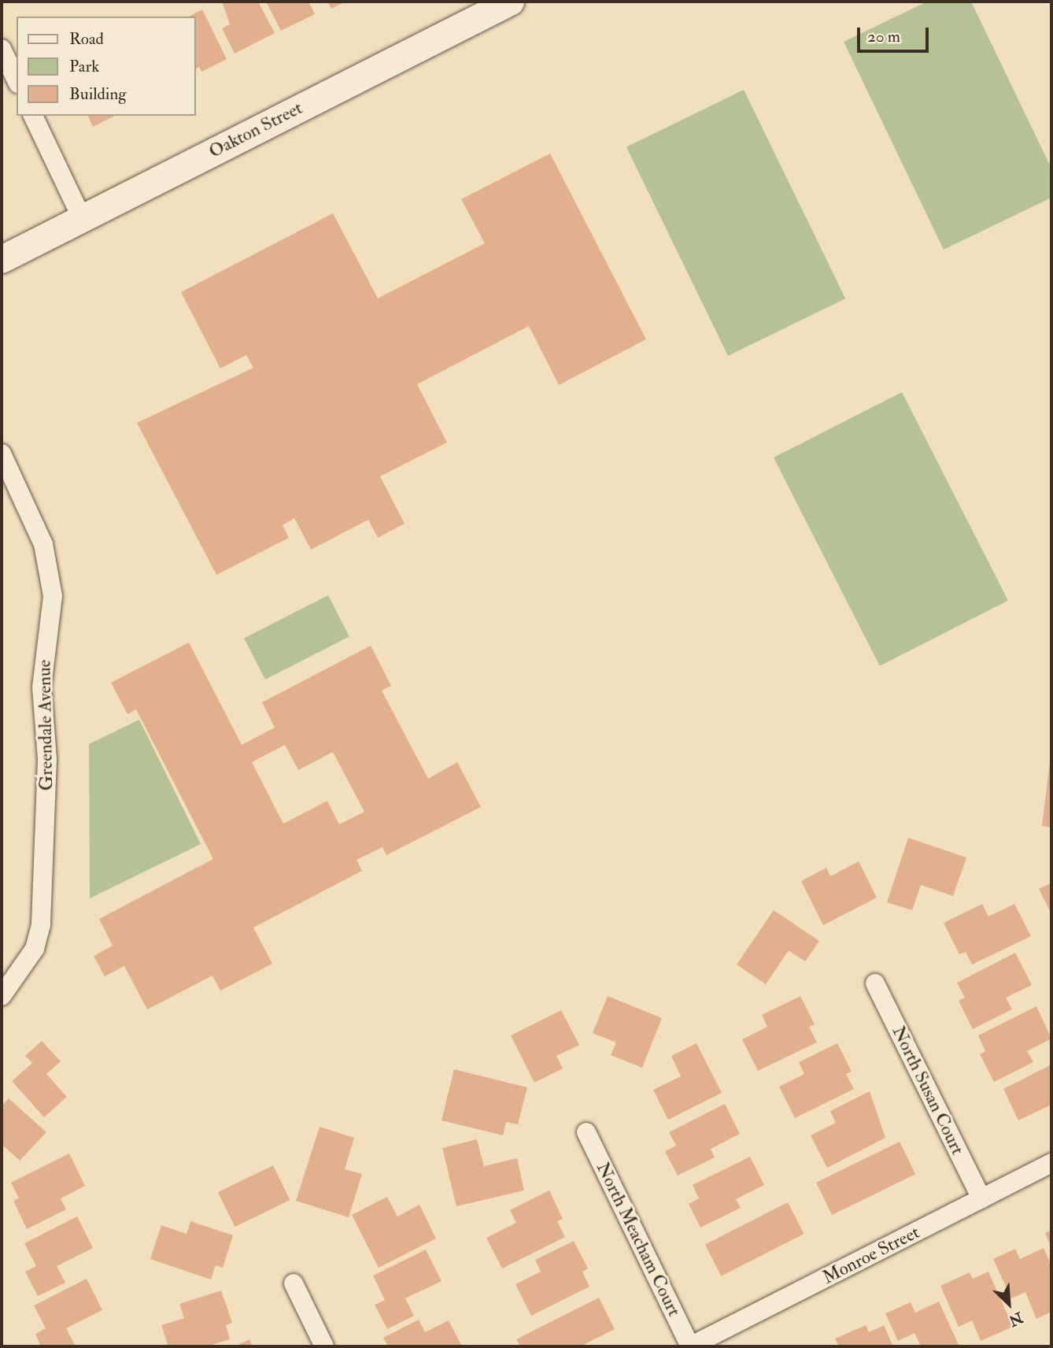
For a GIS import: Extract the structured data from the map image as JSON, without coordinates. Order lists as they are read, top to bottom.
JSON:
{
  "streets": {
    "main road": ["Oakton Street"],
    "street": [
      "Greendale Avenue",
      "North Susan Court",
      "North Meacham Court",
      "Monroe Street"
    ]
  },
  "crossings": [
    ["North Susan Court", "Monroe Street"],
    ["North Meacham Court", "Monroe Street"]
  ],
  "legend": ["Road", "Park", "Building"],
  "scale_bar": "20 m",
  "north": "bottom right"
}
